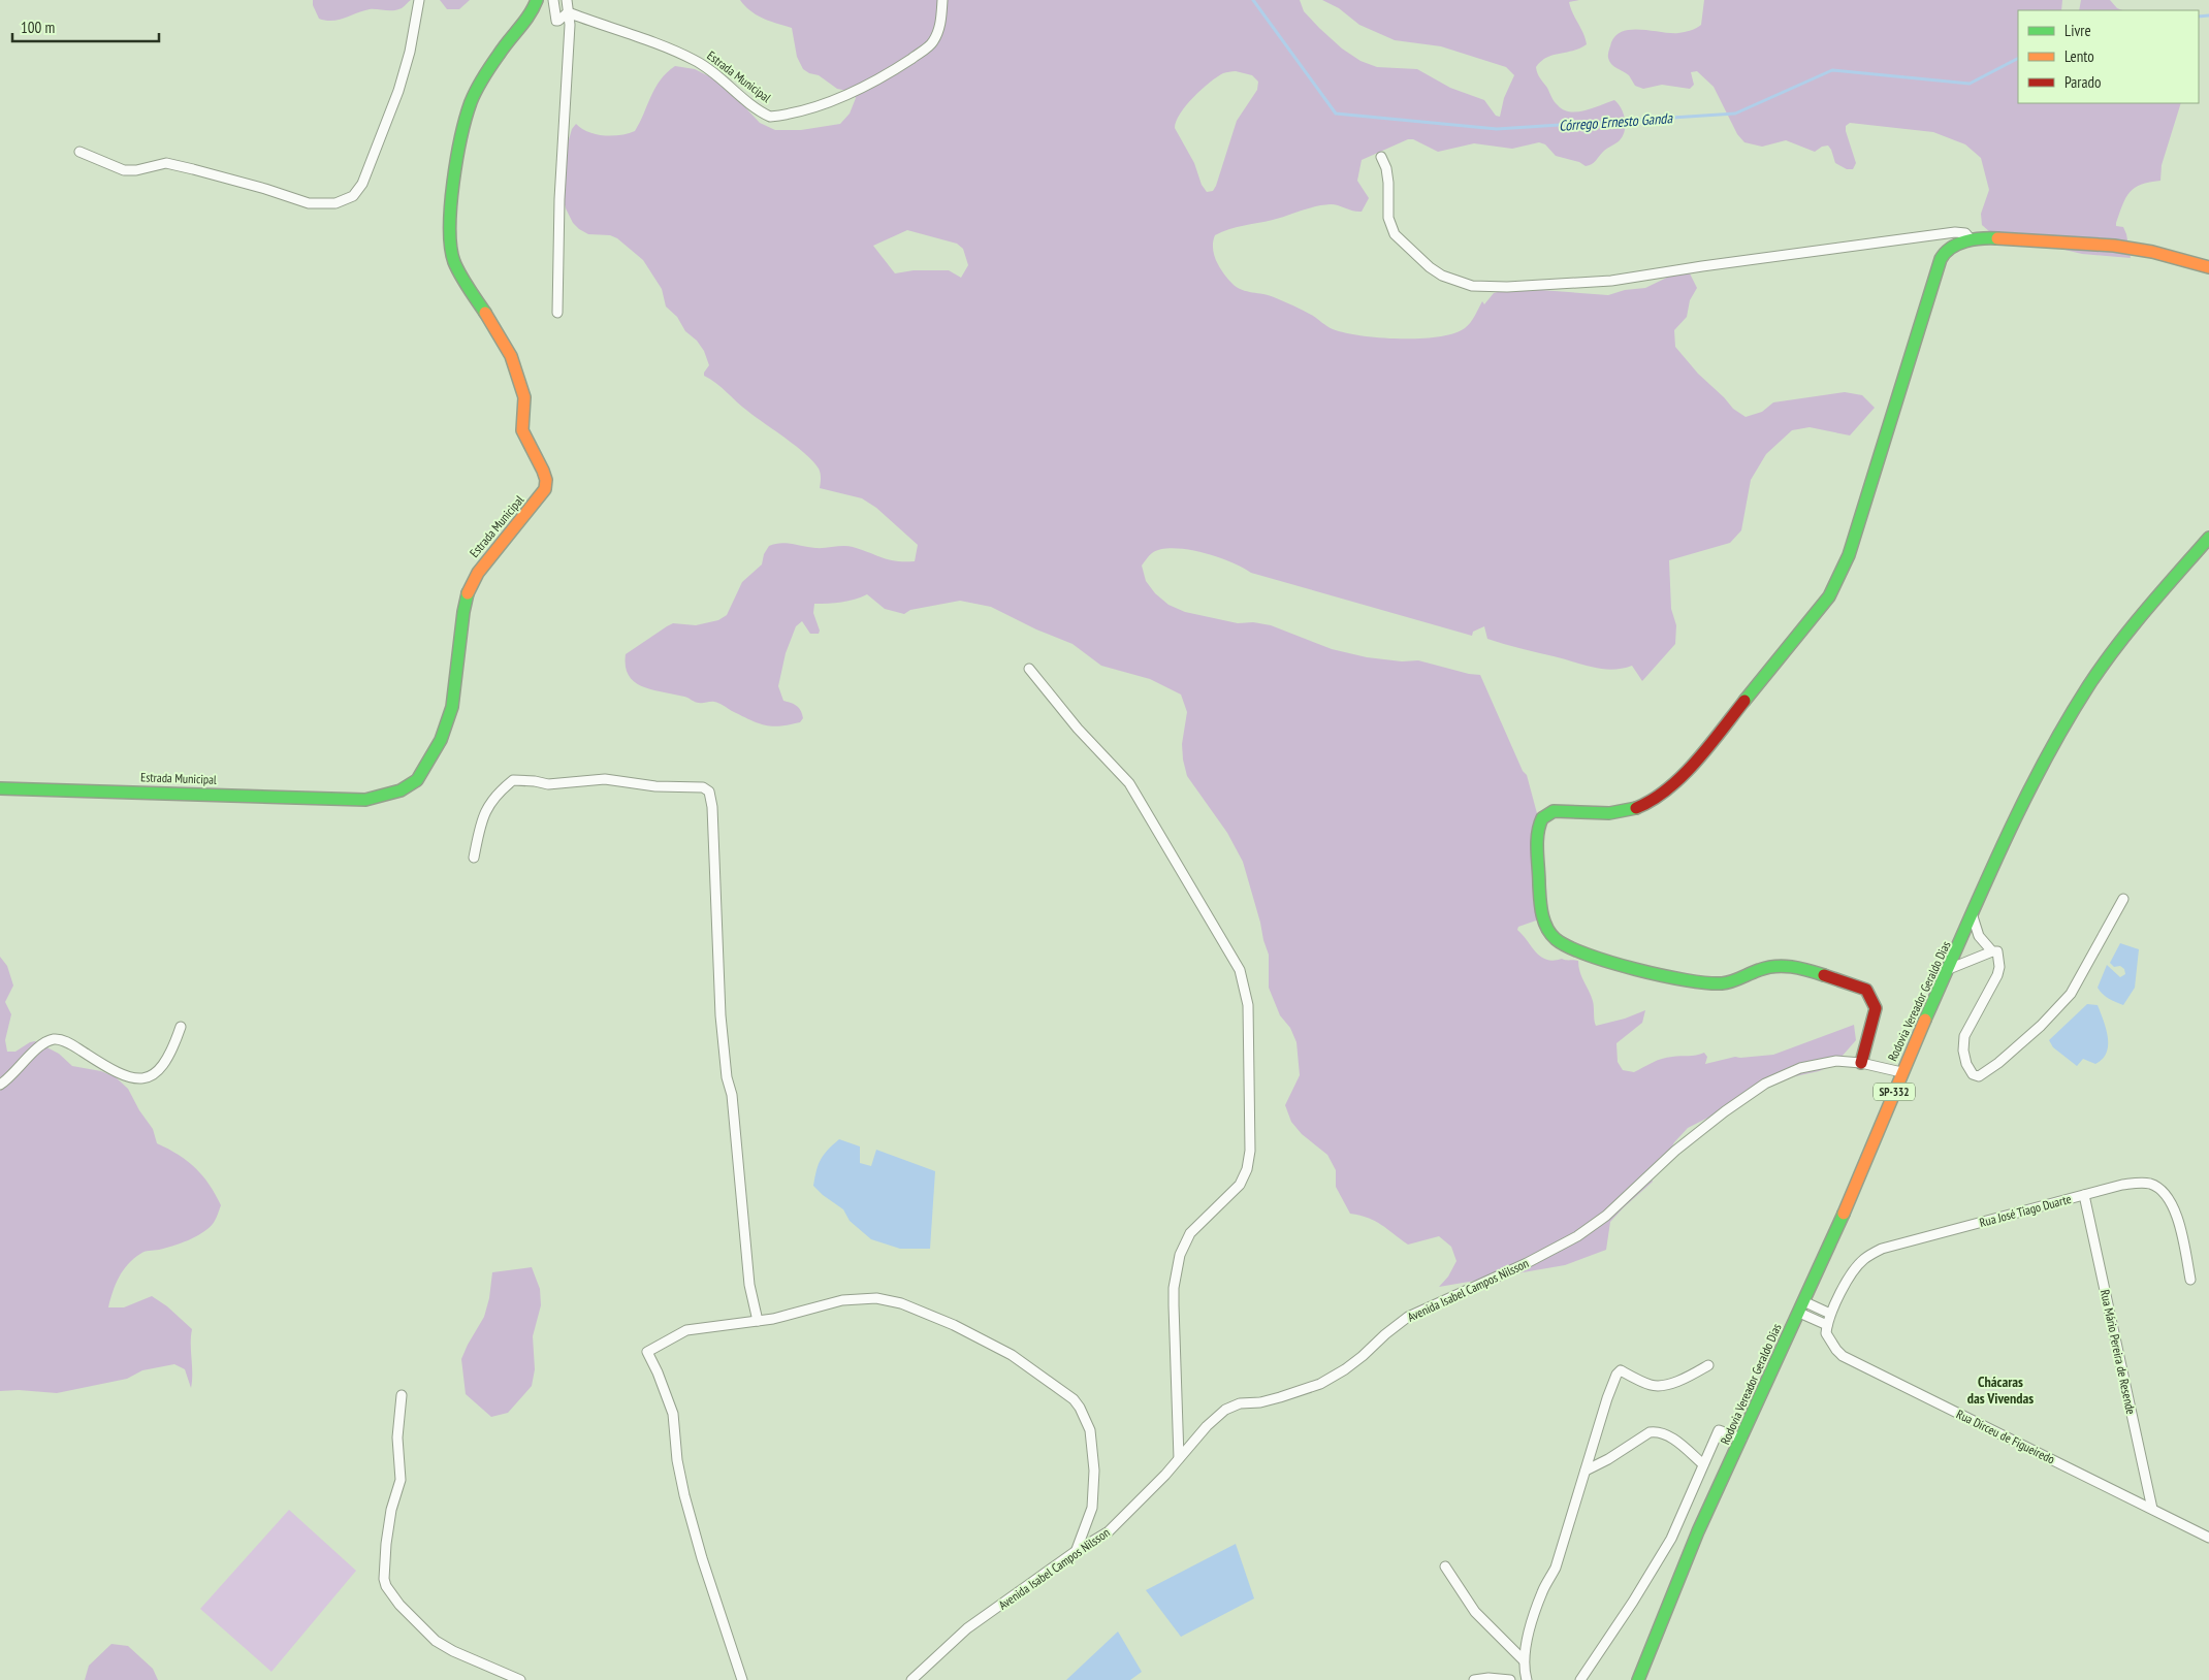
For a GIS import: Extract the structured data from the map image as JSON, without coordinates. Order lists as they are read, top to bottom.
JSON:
{
  "streets": {
    "street": [
      "Estrada Municipal",
      "Rodovia Vereador Geraldo Dias",
      "SP-332",
      "Rua José Tiago Duarte",
      "Avenida Isabel Campos Nilsson",
      "Rua Mário Pereira de Resende",
      "Rua Dirceu de Figueiredo"
    ]
  },
  "crossings": [
    ["Rodovia Vereador Geraldo Dias", "Avenida Isabel Campos Nilsson"],
    ["Rua José Tiago Duarte", "Rua Mário Pereira de Resende"],
    ["Rua José Tiago Duarte", "Rua Dirceu de Figueiredo"],
    ["Rua Mário Pereira de Resende", "Rua Dirceu de Figueiredo"]
  ],
  "districts": ["Chácaras das Vivendas"],
  "water": ["Córrego Ernesto Ganda"],
  "legend": ["Livre", "Lento", "Parado"],
  "scale_bar": "100 m"
}
